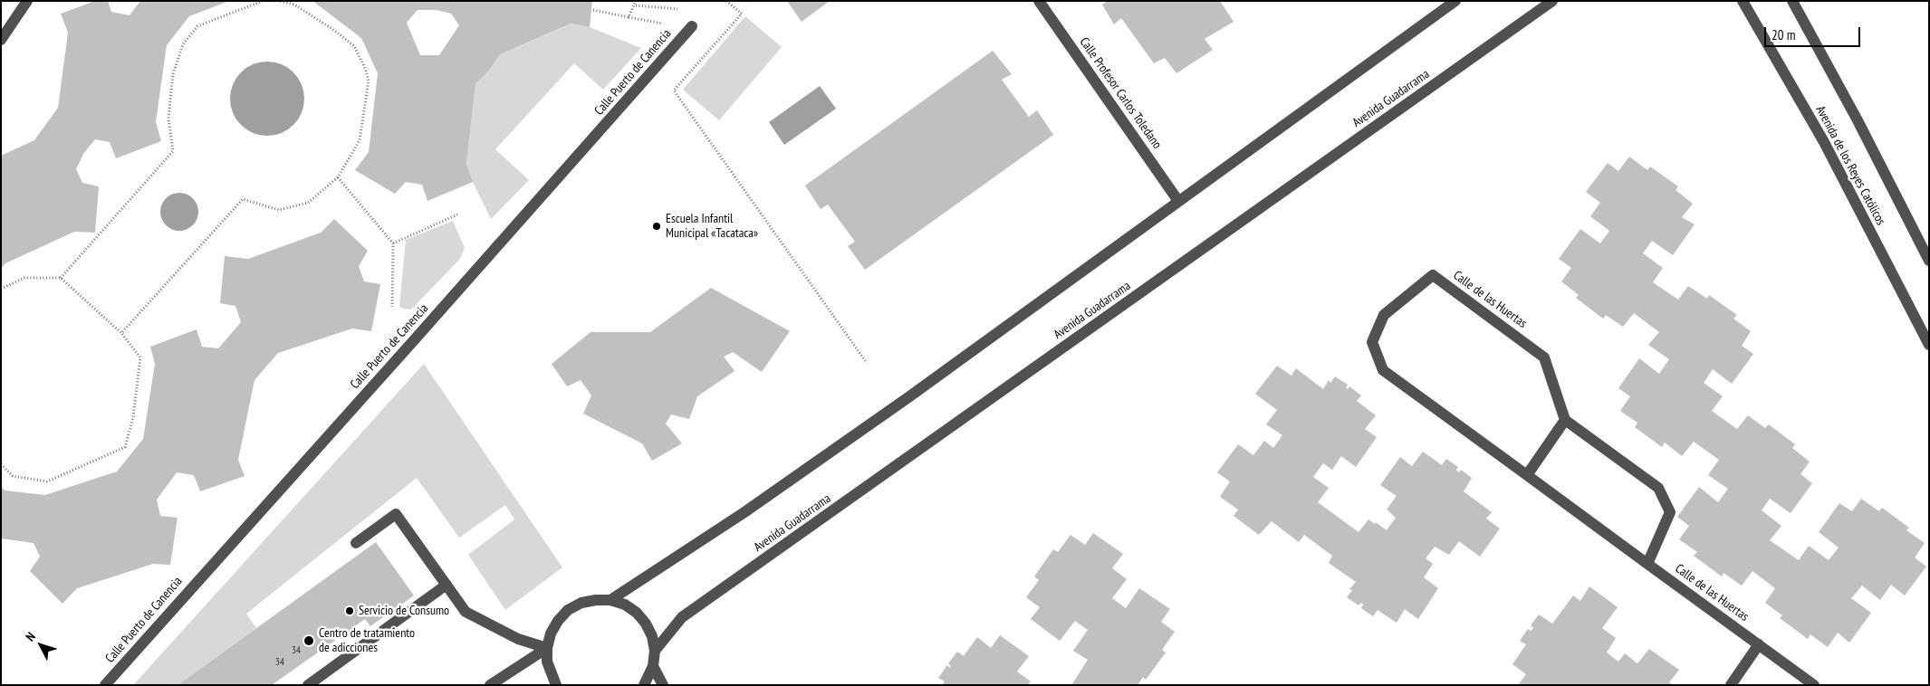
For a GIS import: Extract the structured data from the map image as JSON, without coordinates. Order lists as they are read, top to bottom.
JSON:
{
  "streets": {
    "street": [
      "Calle Puerto de Canencia",
      "Calle Profesor Carlos Toledano",
      "Avenida Guadarrama",
      "Avenida de los Reyes Católicos",
      "Calle de las Huertas"
    ]
  },
  "places": ["Escuela Infantil Municipal «Tacataca»", "Servicio de Consumo", "Centro de tratamiento de adicciones"],
  "house_numbers": ["34", "34"],
  "scale_bar": "20 m",
  "north": "top left"
}
